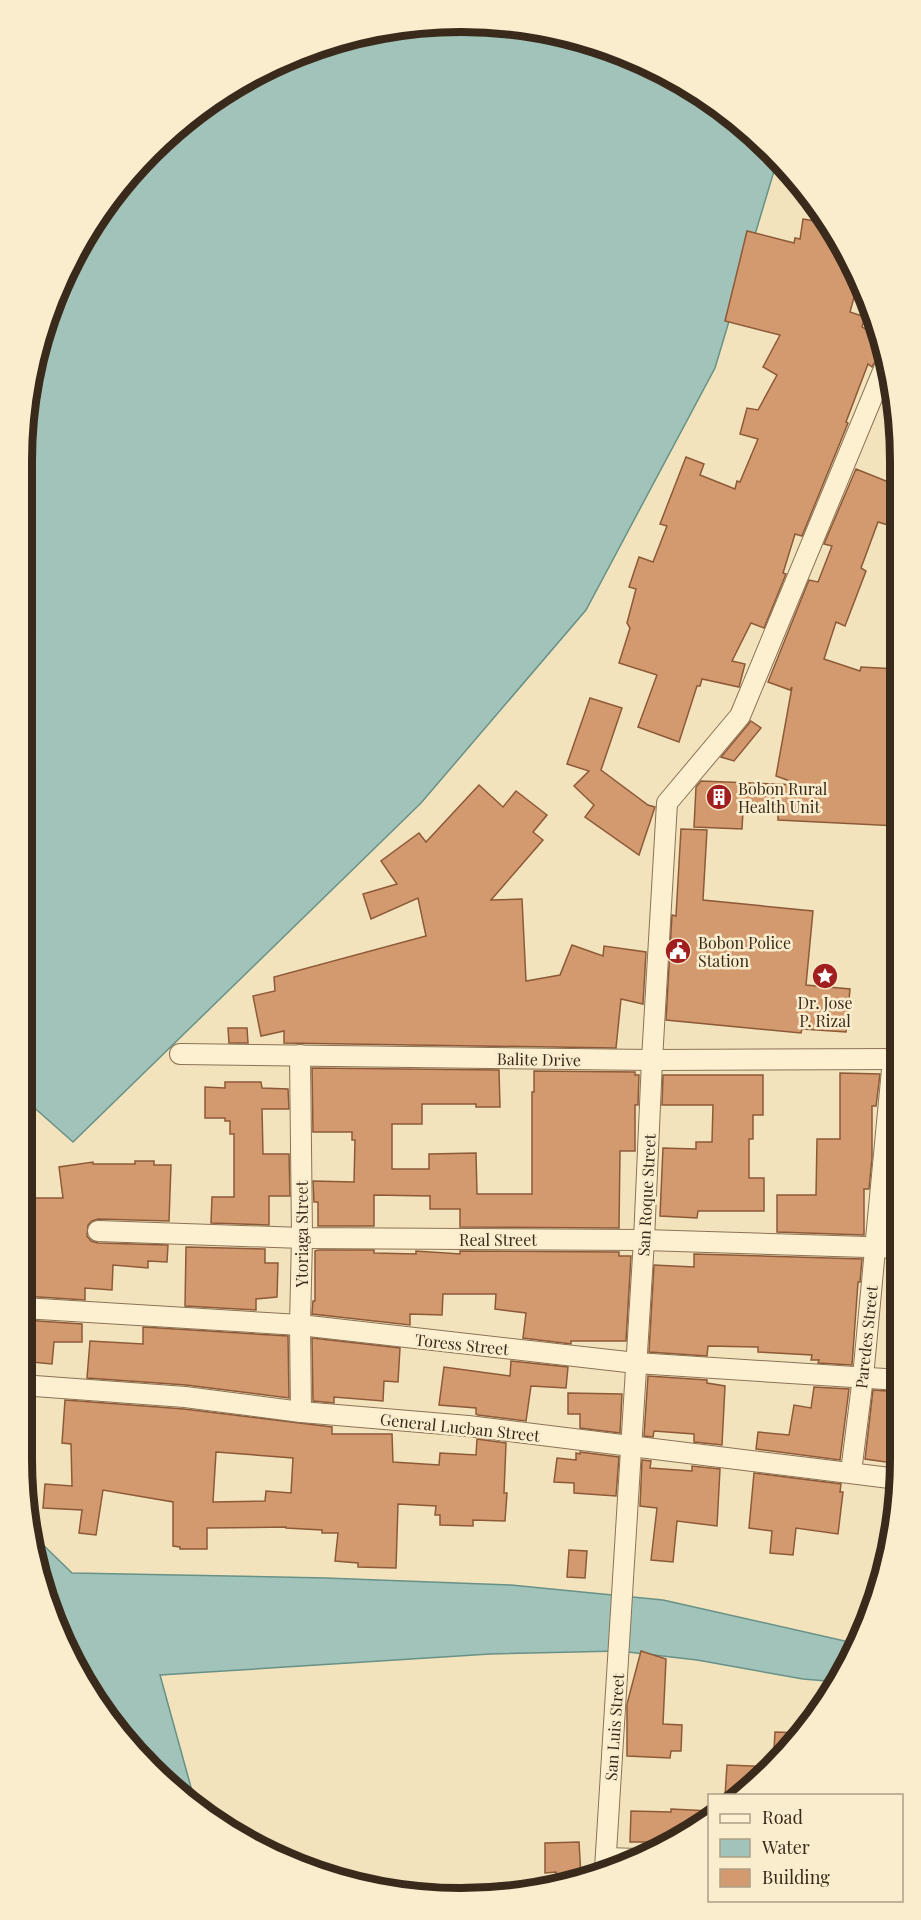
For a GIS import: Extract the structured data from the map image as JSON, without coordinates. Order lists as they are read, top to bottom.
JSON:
{
  "streets": {
    "street": [
      "Balite Drive",
      "San Roque Street",
      "Ytoriaga Street",
      "Real Street",
      "Paredes Street",
      "Toress Street",
      "General Lucban Street",
      "San Luis Street"
    ]
  },
  "crossings": [
    ["Balite Drive", "San Roque Street"],
    ["Balite Drive", "Ytoriaga Street"],
    ["San Roque Street", "Real Street"],
    ["San Roque Street", "Toress Street"],
    ["San Roque Street", "General Lucban Street"],
    ["San Roque Street", "San Luis Street"],
    ["Ytoriaga Street", "Real Street"],
    ["Ytoriaga Street", "Toress Street"],
    ["Ytoriaga Street", "General Lucban Street"],
    ["Real Street", "Paredes Street"],
    ["Paredes Street", "Toress Street"],
    ["Paredes Street", "General Lucban Street"]
  ],
  "places": {
    "building": ["Bobon Rural Health Unit"],
    "public building": ["Bobon Police Station"],
    "place": ["Dr. Jose P. Rizal"]
  },
  "legend": ["Road", "Water", "Building"]
}
